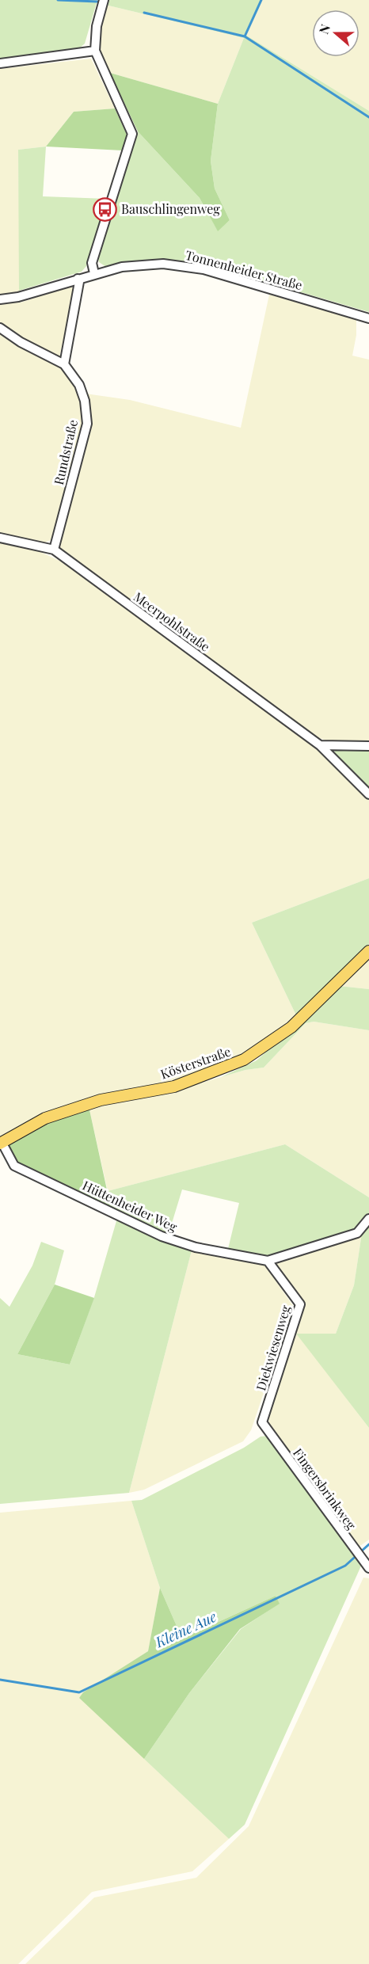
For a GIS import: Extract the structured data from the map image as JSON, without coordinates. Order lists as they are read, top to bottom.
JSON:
{
  "streets": {
    "main road": ["Kösterstraße"],
    "street": [
      "Tonnenheider Straße",
      "Rundstraße",
      "Meerpohlstraße",
      "Hüttenheider Weg",
      "Diekwiesenweg",
      "Fingersbrinkweg"
    ]
  },
  "crossings": [
    ["Rundstraße", "Meerpohlstraße"],
    ["Kösterstraße", "Hüttenheider Weg"],
    ["Hüttenheider Weg", "Diekwiesenweg"],
    ["Diekwiesenweg", "Fingersbrinkweg"]
  ],
  "water": ["Kleine Aue"],
  "places": {
    "bus stop": ["Bauschlingenweg"]
  },
  "north": "left"
}
